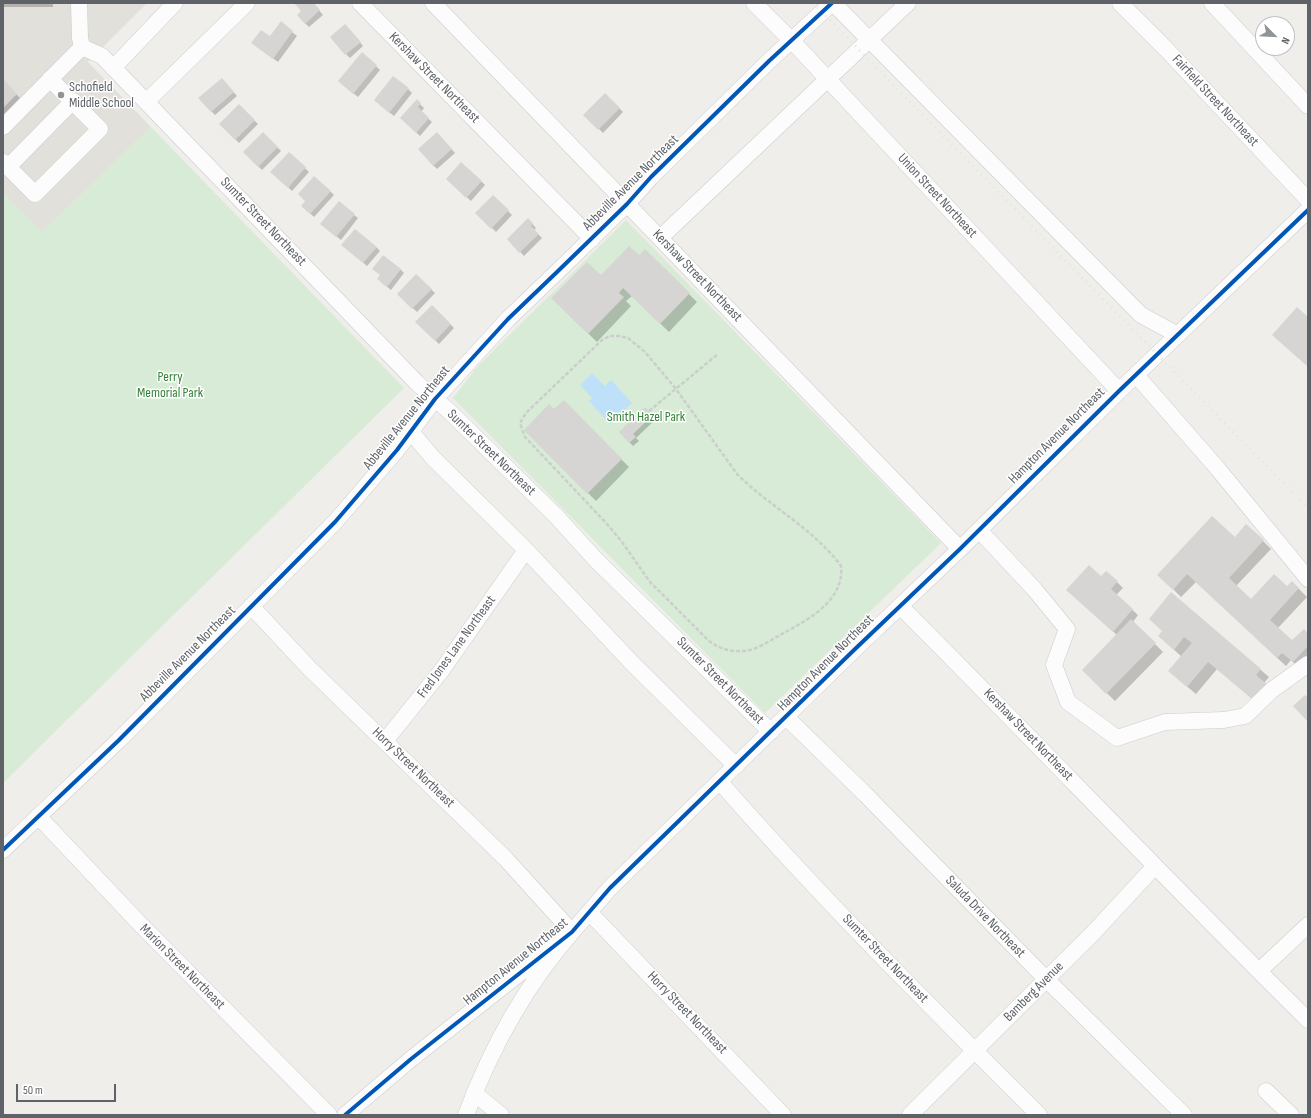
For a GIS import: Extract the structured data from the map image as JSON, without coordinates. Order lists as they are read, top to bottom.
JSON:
{
  "streets": {
    "street": [
      "Kershaw Street Northeast",
      "Fairfield Street Northeast",
      "Abbeville Avenue Northeast",
      "Union Street Northeast",
      "Sumter Street Northeast",
      "Hampton Avenue Northeast",
      "Fred Jones Lane Northeast",
      "Horry Street Northeast",
      "Saluda Drive Northeast",
      "Marion Street Northeast",
      "Bamberg Avenue"
    ]
  },
  "crossings": [
    ["Kershaw Street Northeast", "Abbeville Avenue Northeast"],
    ["Kershaw Street Northeast", "Hampton Avenue Northeast"],
    ["Kershaw Street Northeast", "Bamberg Avenue"],
    ["Abbeville Avenue Northeast", "Union Street Northeast"],
    ["Abbeville Avenue Northeast", "Sumter Street Northeast"],
    ["Abbeville Avenue Northeast", "Horry Street Northeast"],
    ["Abbeville Avenue Northeast", "Marion Street Northeast"],
    ["Union Street Northeast", "Hampton Avenue Northeast"],
    ["Sumter Street Northeast", "Hampton Avenue Northeast"],
    ["Sumter Street Northeast", "Bamberg Avenue"],
    ["Hampton Avenue Northeast", "Horry Street Northeast"],
    ["Hampton Avenue Northeast", "Saluda Drive Northeast"],
    ["Fred Jones Lane Northeast", "Horry Street Northeast"],
    ["Saluda Drive Northeast", "Bamberg Avenue"]
  ],
  "parks": ["Perry Memorial Park", "Smith Hazel Park"],
  "places": ["Schofield Middle School"],
  "scale_bar": "50 m",
  "north": "bottom right"
}
